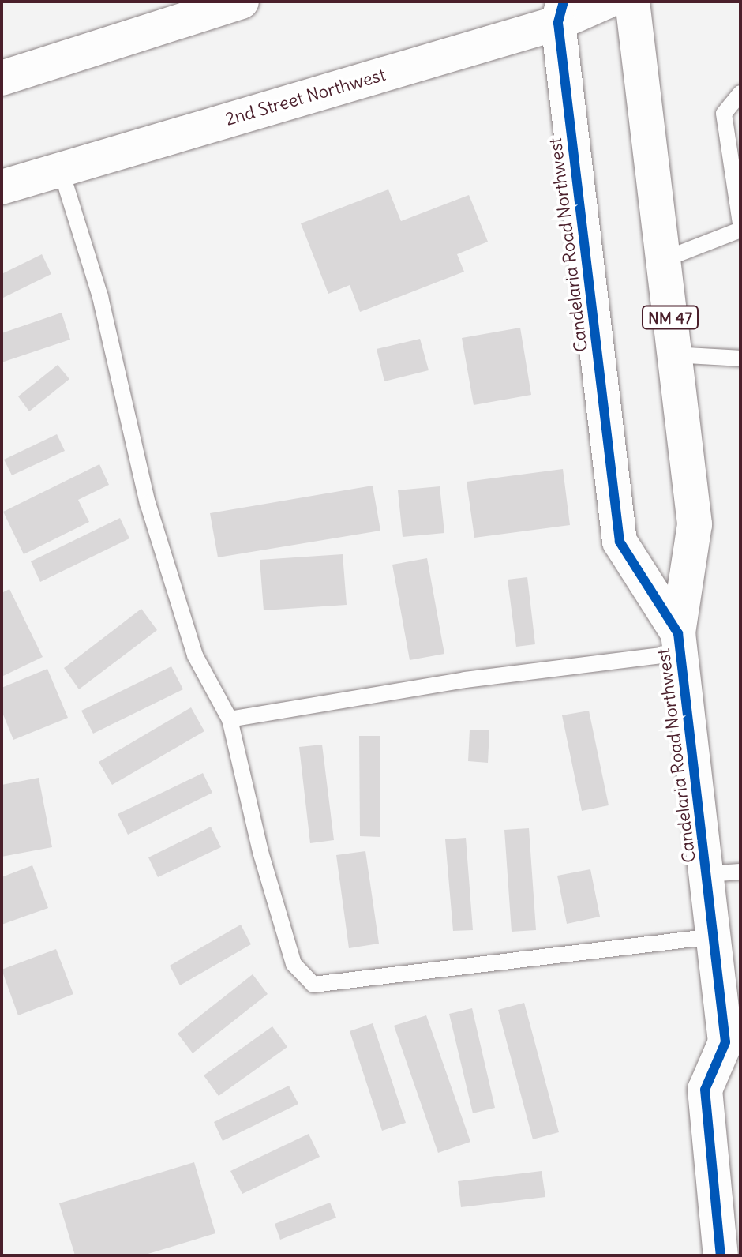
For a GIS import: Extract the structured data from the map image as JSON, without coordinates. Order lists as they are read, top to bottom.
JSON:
{
  "streets": {
    "main road": ["2nd Street Northwest", "Candelaria Road Northwest", "NM 47"]
  },
  "crossings": [
    ["2nd Street Northwest", "Candelaria Road Northwest"]
  ]
}
